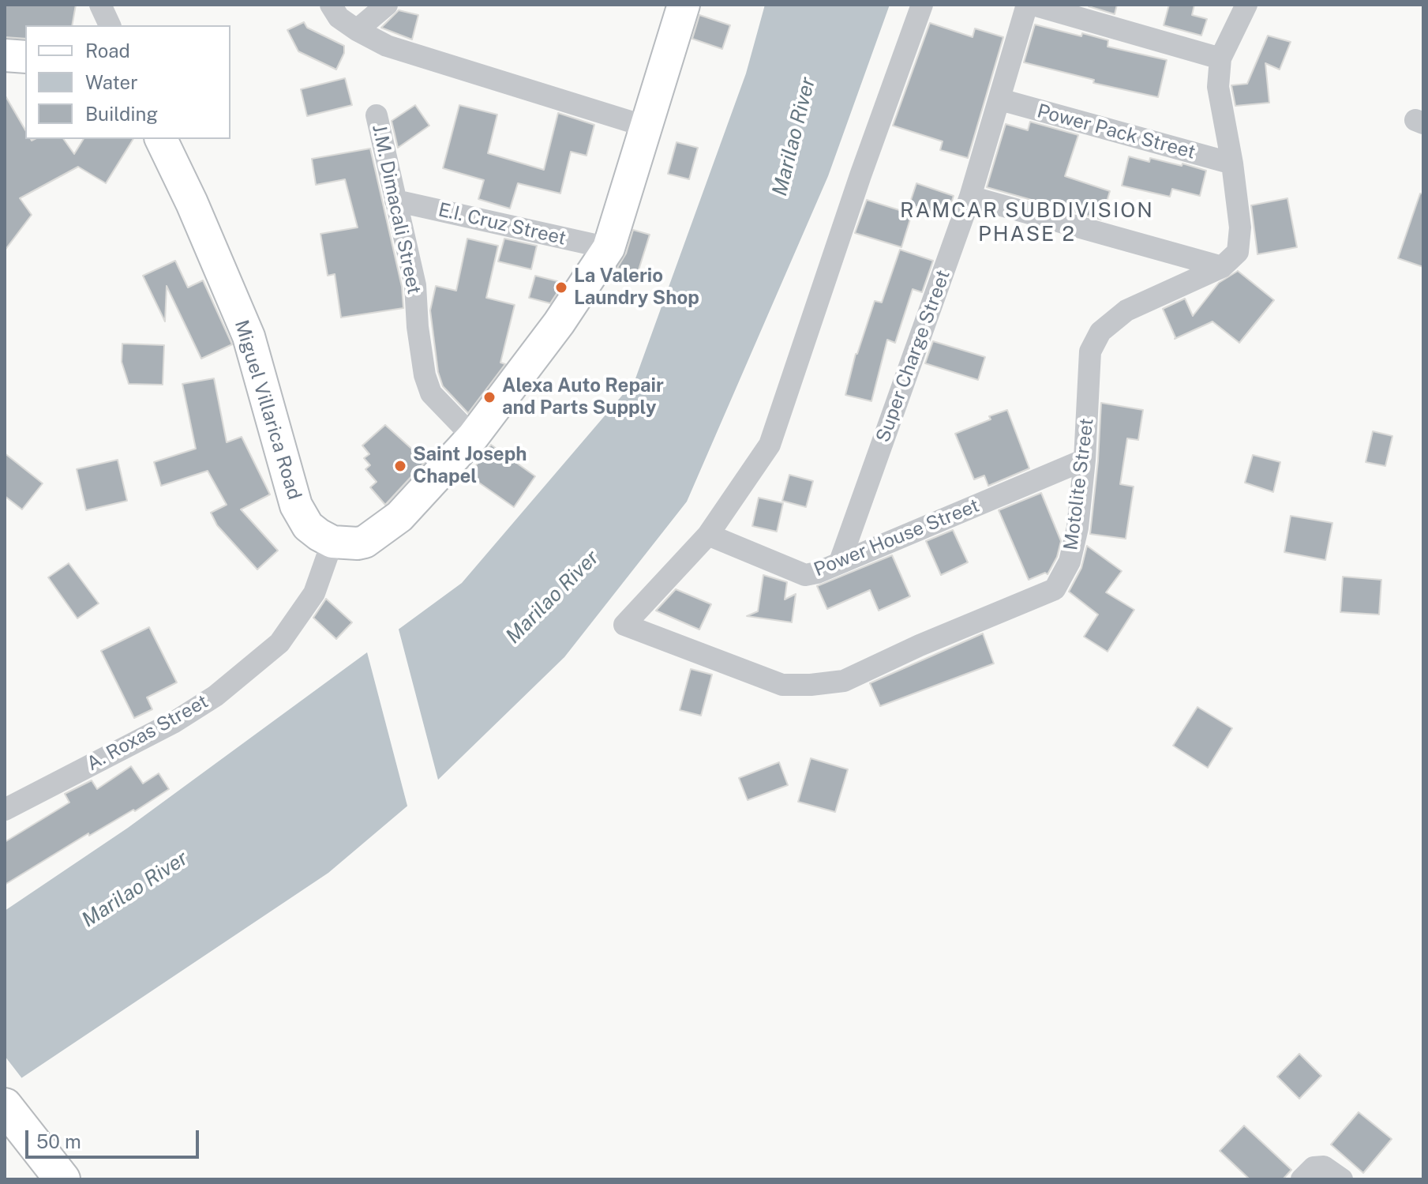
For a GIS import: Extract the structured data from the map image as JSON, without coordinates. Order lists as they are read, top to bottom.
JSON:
{
  "streets": {
    "main road": ["Miguel Villarica Road"],
    "street": [
      "Power Pack Street",
      "J.M. Dimacali Street",
      "E.I. Cruz Street",
      "Super Charge Street",
      "Motolite Street",
      "Power House Street",
      "A. Roxas Street"
    ]
  },
  "crossings": [
    ["Power Pack Street", "Super Charge Street"],
    ["J.M. Dimacali Street", "E.I. Cruz Street"],
    ["Super Charge Street", "Power House Street"],
    ["Miguel Villarica Road", "A. Roxas Street"],
    ["Motolite Street", "Power House Street"]
  ],
  "districts": ["RAMCAR SUBDIVISION PHASE 2"],
  "water": ["Marilao River"],
  "places": ["La Valerio Laundry Shop", "Alexa Auto Repair and Parts Supply", "Saint Joseph Chapel"],
  "legend": ["Road", "Water", "Building"],
  "scale_bar": "50 m"
}
